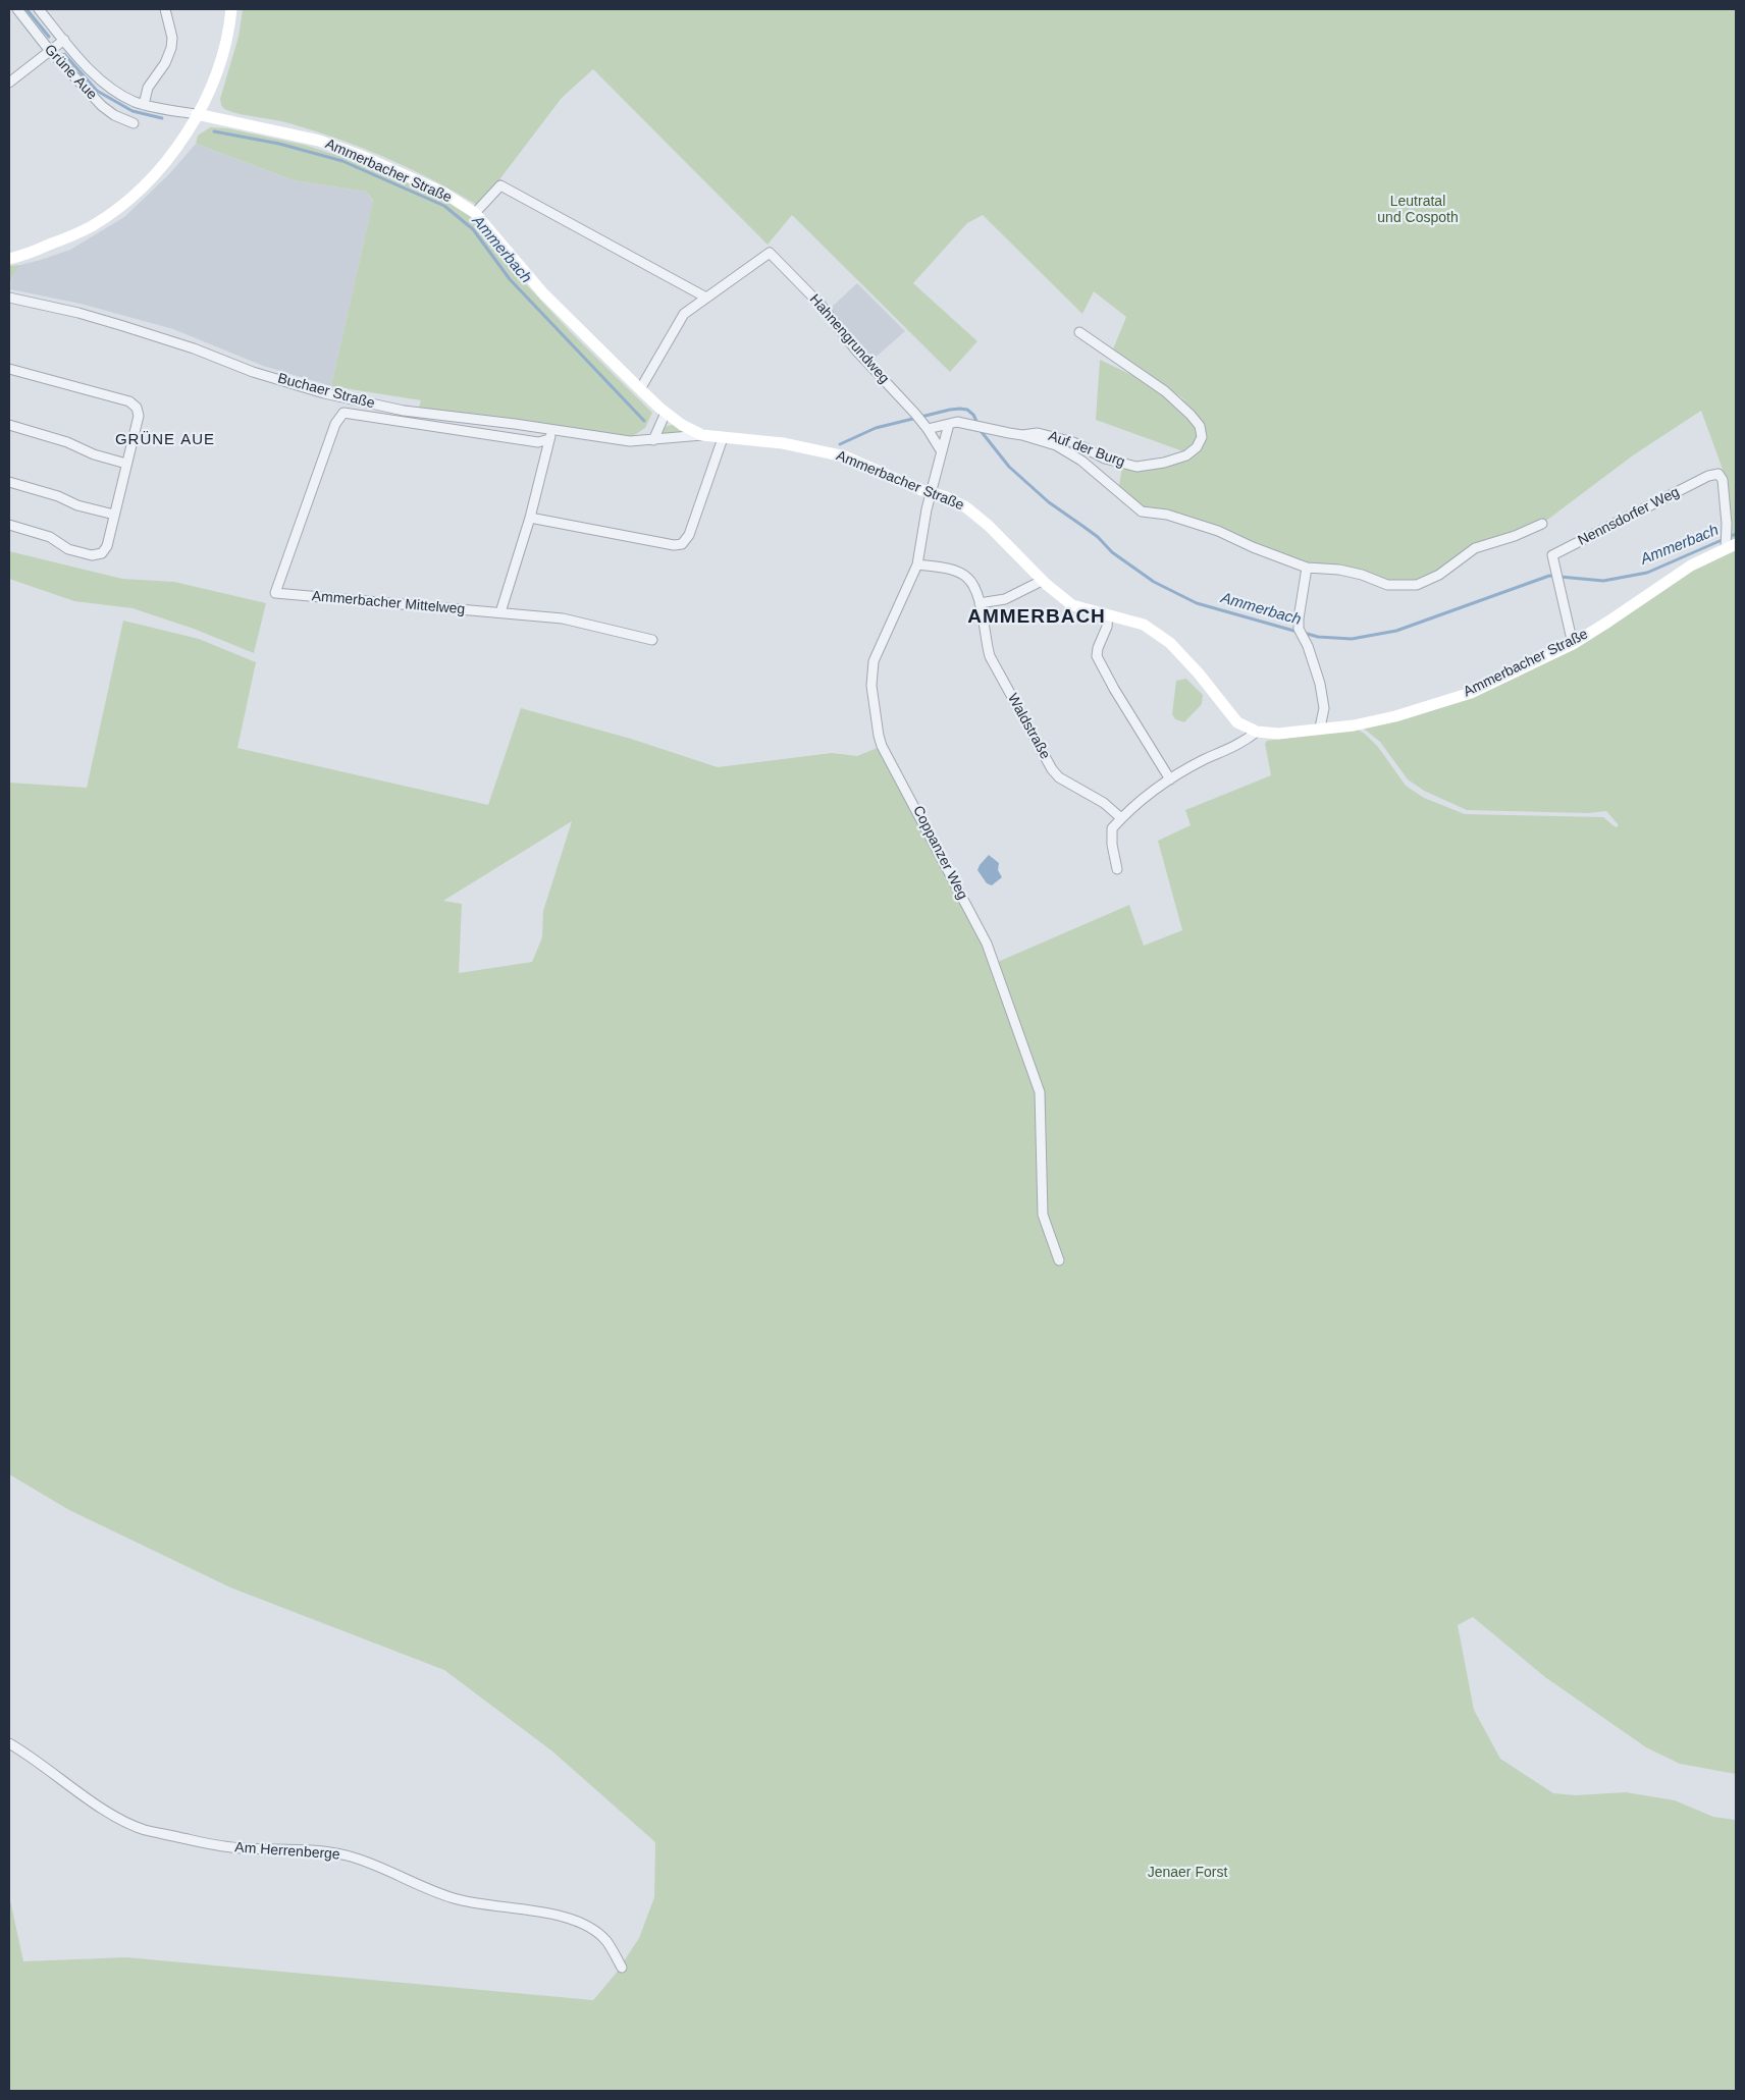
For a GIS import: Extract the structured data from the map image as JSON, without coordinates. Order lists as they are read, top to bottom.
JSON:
{
  "streets": {
    "main road": ["Ammerbacher Straße"],
    "street": [
      "Grüne Aue",
      "Hahnengrundweg",
      "Buchaer Straße",
      "Auf der Burg",
      "Nennsdorfer Weg",
      "Ammerbacher Mittelweg",
      "Waldstraße",
      "Coppanzer Weg",
      "Am Herrenberge"
    ]
  },
  "crossings": [
    ["Ammerbacher Straße", "Buchaer Straße"],
    ["Ammerbacher Straße", "Nennsdorfer Weg"],
    ["Ammerbacher Straße", "Coppanzer Weg"],
    ["Hahnengrundweg", "Coppanzer Weg"],
    ["Buchaer Straße", "Ammerbacher Mittelweg"],
    ["Waldstraße", "Coppanzer Weg"]
  ],
  "districts": ["GRÜNE AUE", "AMMERBACH"],
  "water": ["Ammerbach"],
  "parks": ["Leutratal und Cospoth", "Jenaer Forst"]
}
